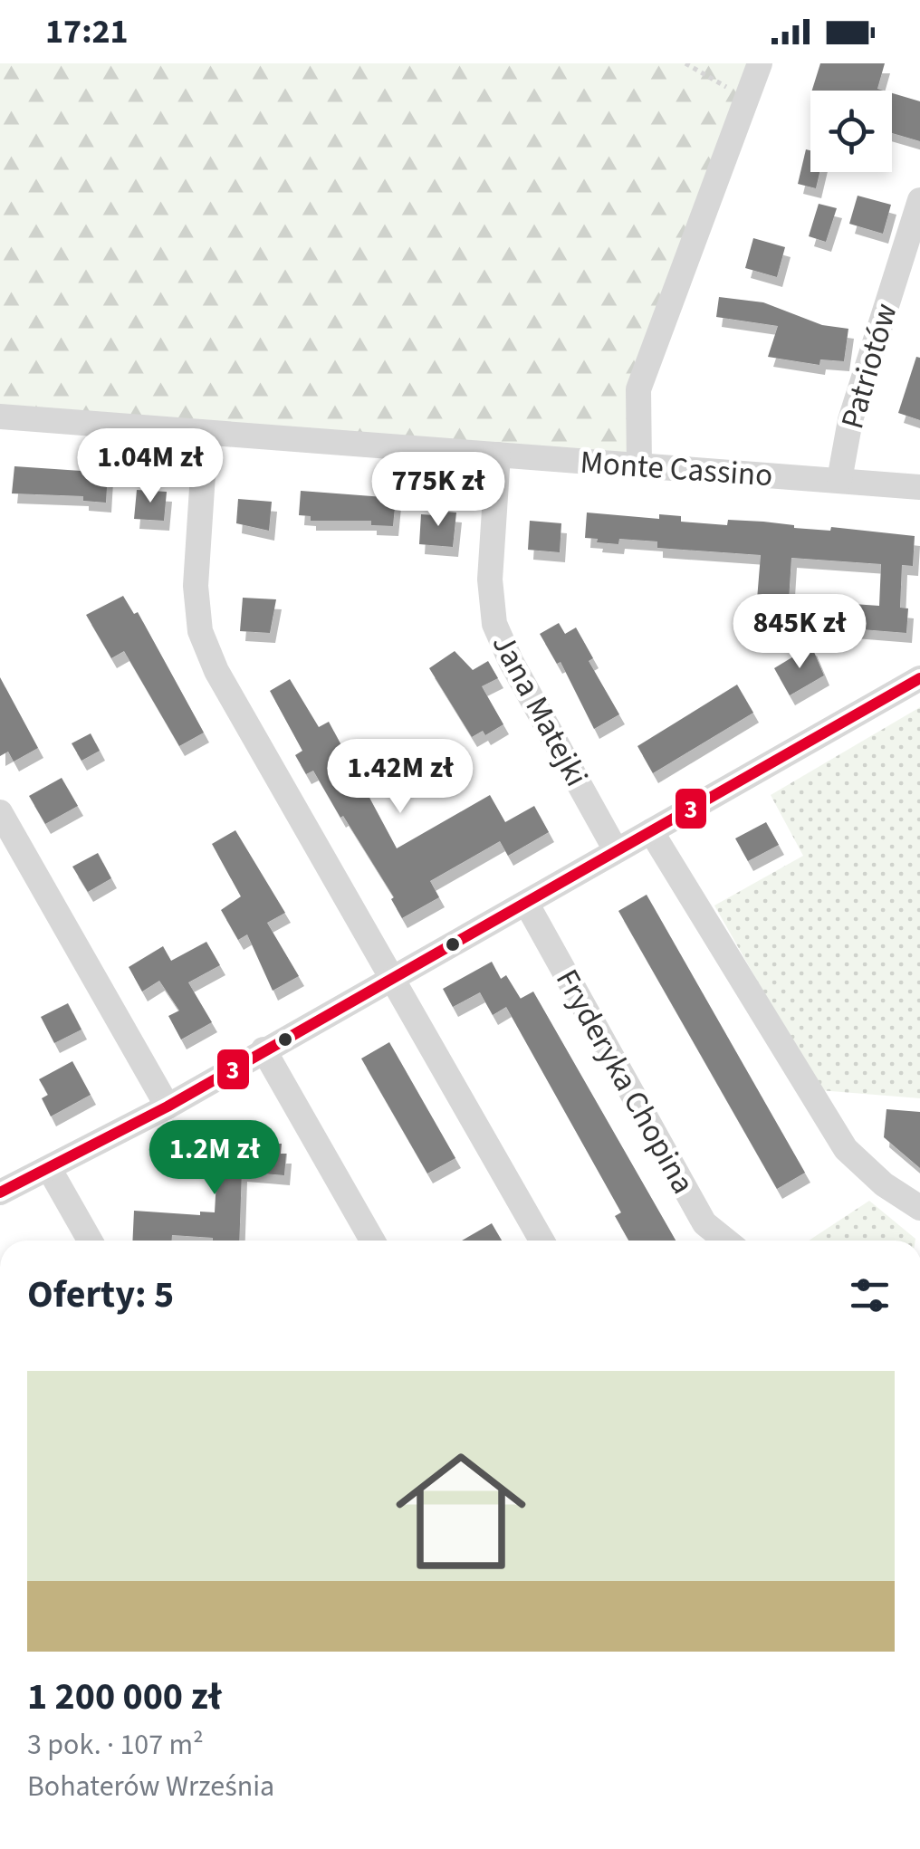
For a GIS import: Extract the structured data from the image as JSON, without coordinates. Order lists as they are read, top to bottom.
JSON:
{
  "streets": {
    "street": [
      "Patriotów",
      "Monte Cassino",
      "Jana Matejki",
      "Fryderyka Chopina"
    ]
  },
  "crossings": [
    ["Patriotów", "Monte Cassino"],
    ["Monte Cassino", "Jana Matejki"]
  ],
  "lines": ["transit line 3"],
  "page": {
    "status": "17:21",
    "price": [
      "1.04M zł",
      "775K zł",
      "845K zł",
      "1.42M zł",
      "1.2M zł"
    ],
    "heading": "Oferty: 5",
    "list": [
      {
        "name": "1 200 000 zł",
        "note": "3 pok. · 107 m² · Bohaterów Września"
      }
    ]
  }
}
